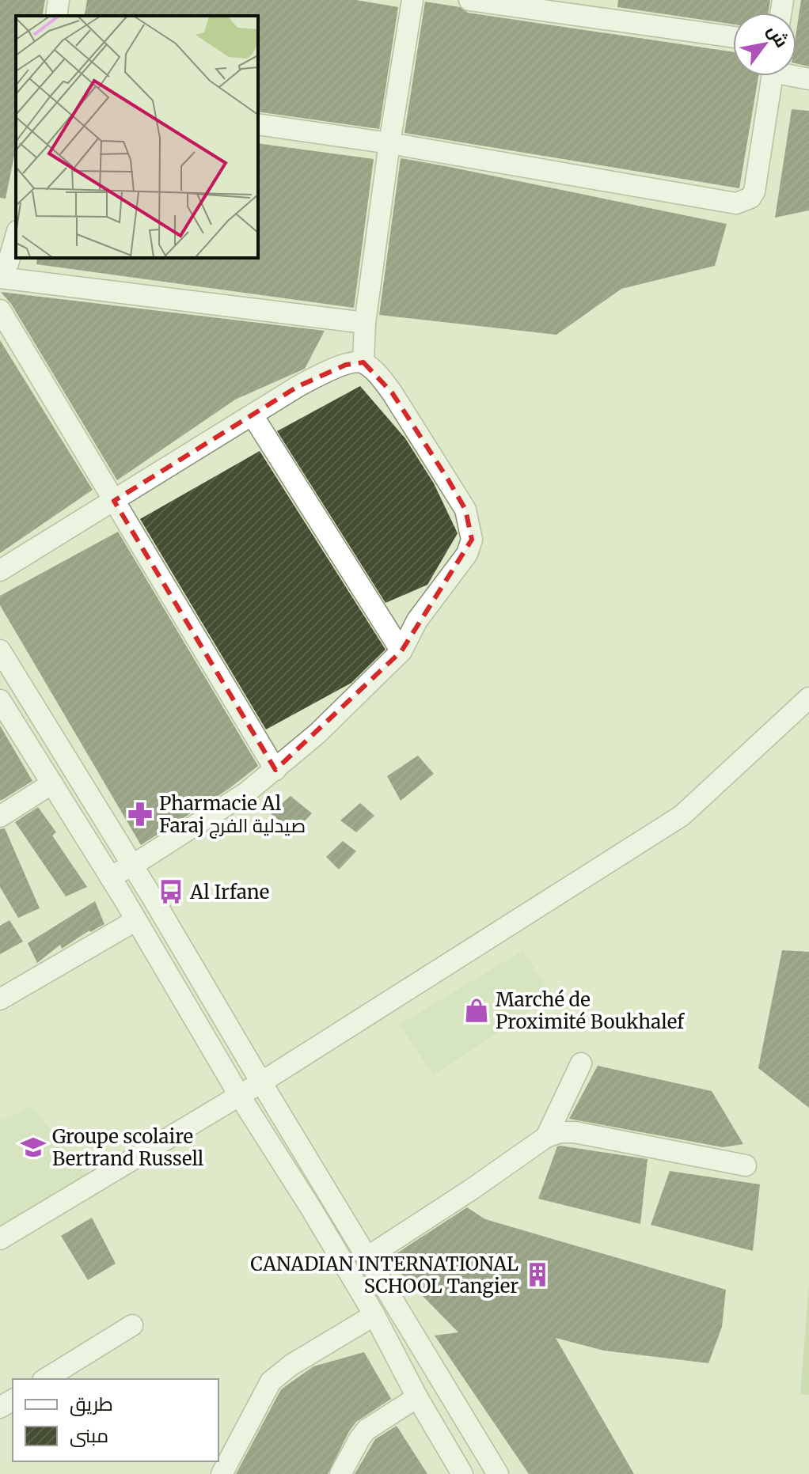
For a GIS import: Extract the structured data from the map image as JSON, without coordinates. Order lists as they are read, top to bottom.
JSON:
{
  "places": {
    "pharmacy": ["Pharmacie Al Faraj صيدلية الفرج"],
    "bus stop": ["Al Irfane"],
    "shop": ["Marché de Proximité Boukhalef"],
    "school or university": ["Groupe scolaire Bertrand Russell"],
    "building": ["CANADIAN INTERNATIONAL SCHOOL Tangier"]
  },
  "legend": ["طريق", "مبنى"],
  "north": "top right"
}
